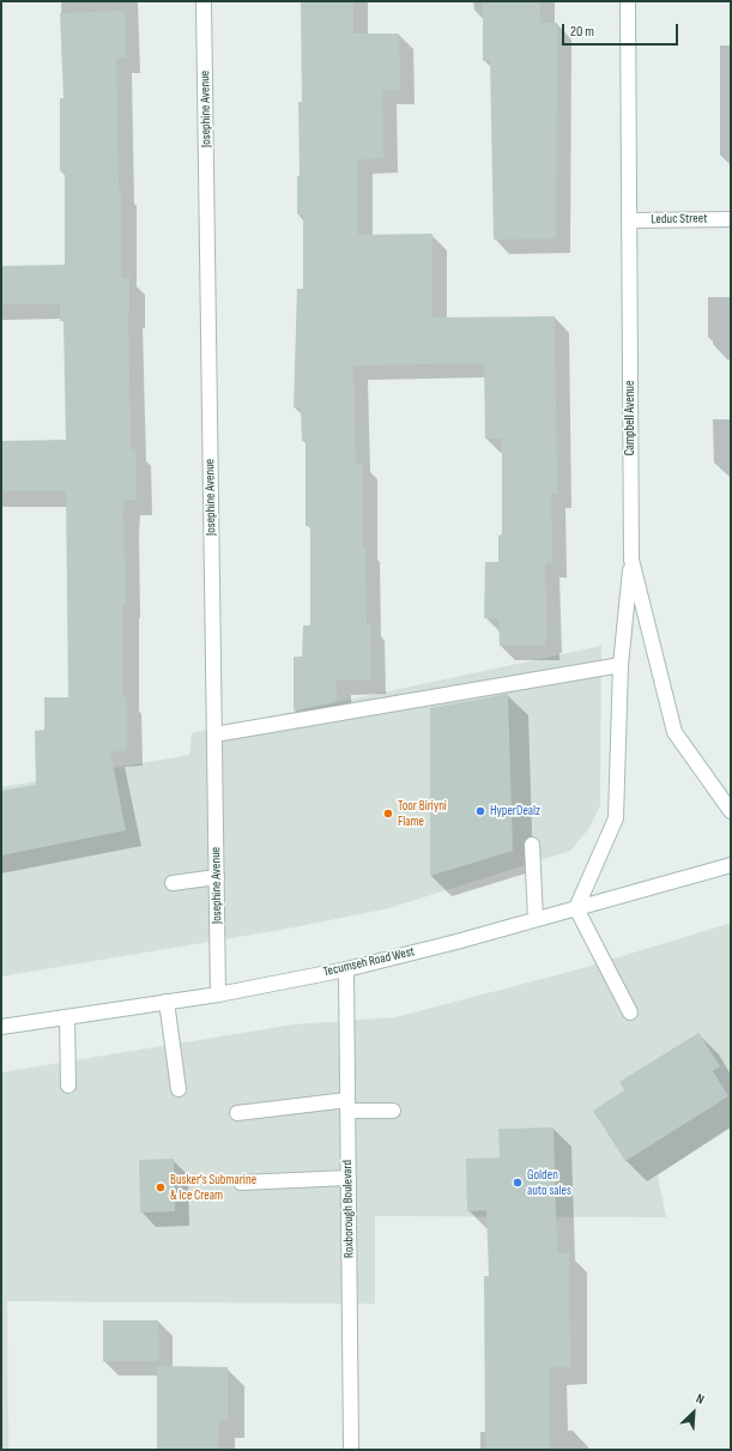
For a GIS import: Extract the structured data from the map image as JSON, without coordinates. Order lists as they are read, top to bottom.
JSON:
{
  "streets": {
    "street": [
      "Josephine Avenue",
      "Leduc Street",
      "Campbell Avenue",
      "Tecumseh Road West",
      "Roxborough Boulevard"
    ]
  },
  "crossings": [
    ["Josephine Avenue", "Tecumseh Road West"],
    ["Leduc Street", "Campbell Avenue"],
    ["Tecumseh Road West", "Roxborough Boulevard"]
  ],
  "places": [
    "HyperDealz",
    "Toor Biriyni Flame",
    "Golden auto sales",
    "Busker's Submarine & Ice Cream"
  ],
  "scale_bar": "20 m",
  "north": "top right"
}
